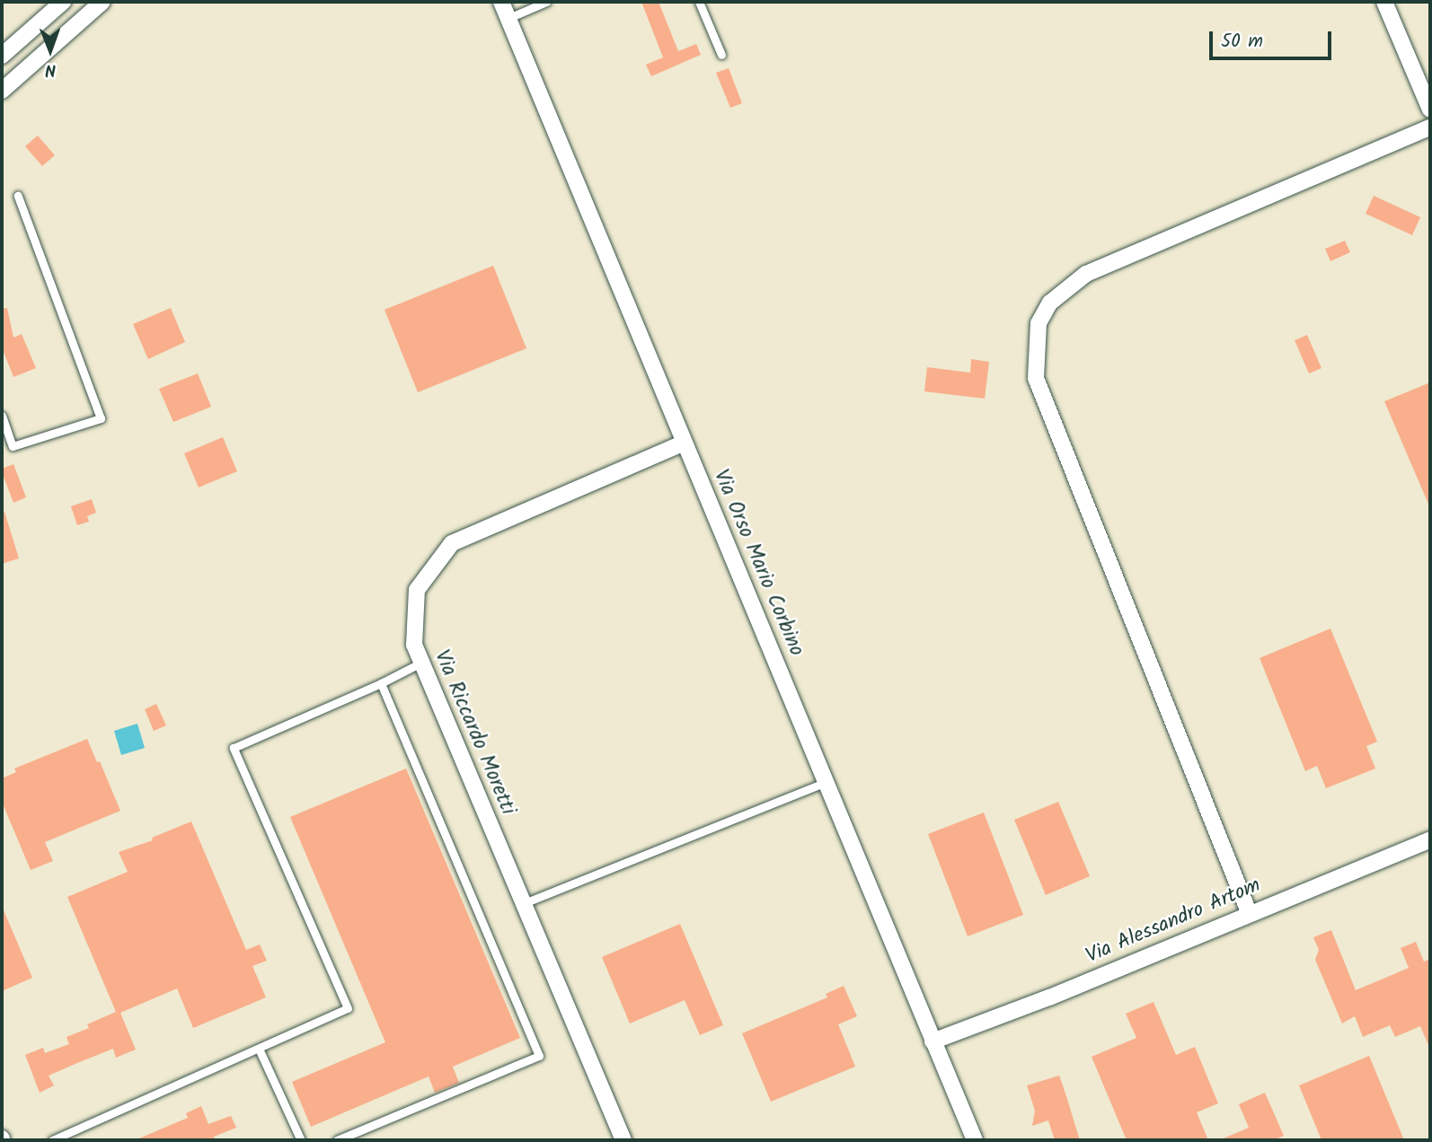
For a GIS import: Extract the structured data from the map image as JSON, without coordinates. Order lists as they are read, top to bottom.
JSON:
{
  "streets": {
    "street": ["Via Orso Mario Corbino", "Via Riccardo Moretti", "Via Alessandro Artom"]
  },
  "crossings": [
    ["Via Orso Mario Corbino", "Via Riccardo Moretti"],
    ["Via Orso Mario Corbino", "Via Alessandro Artom"]
  ],
  "scale_bar": "50 m",
  "north": "bottom"
}
